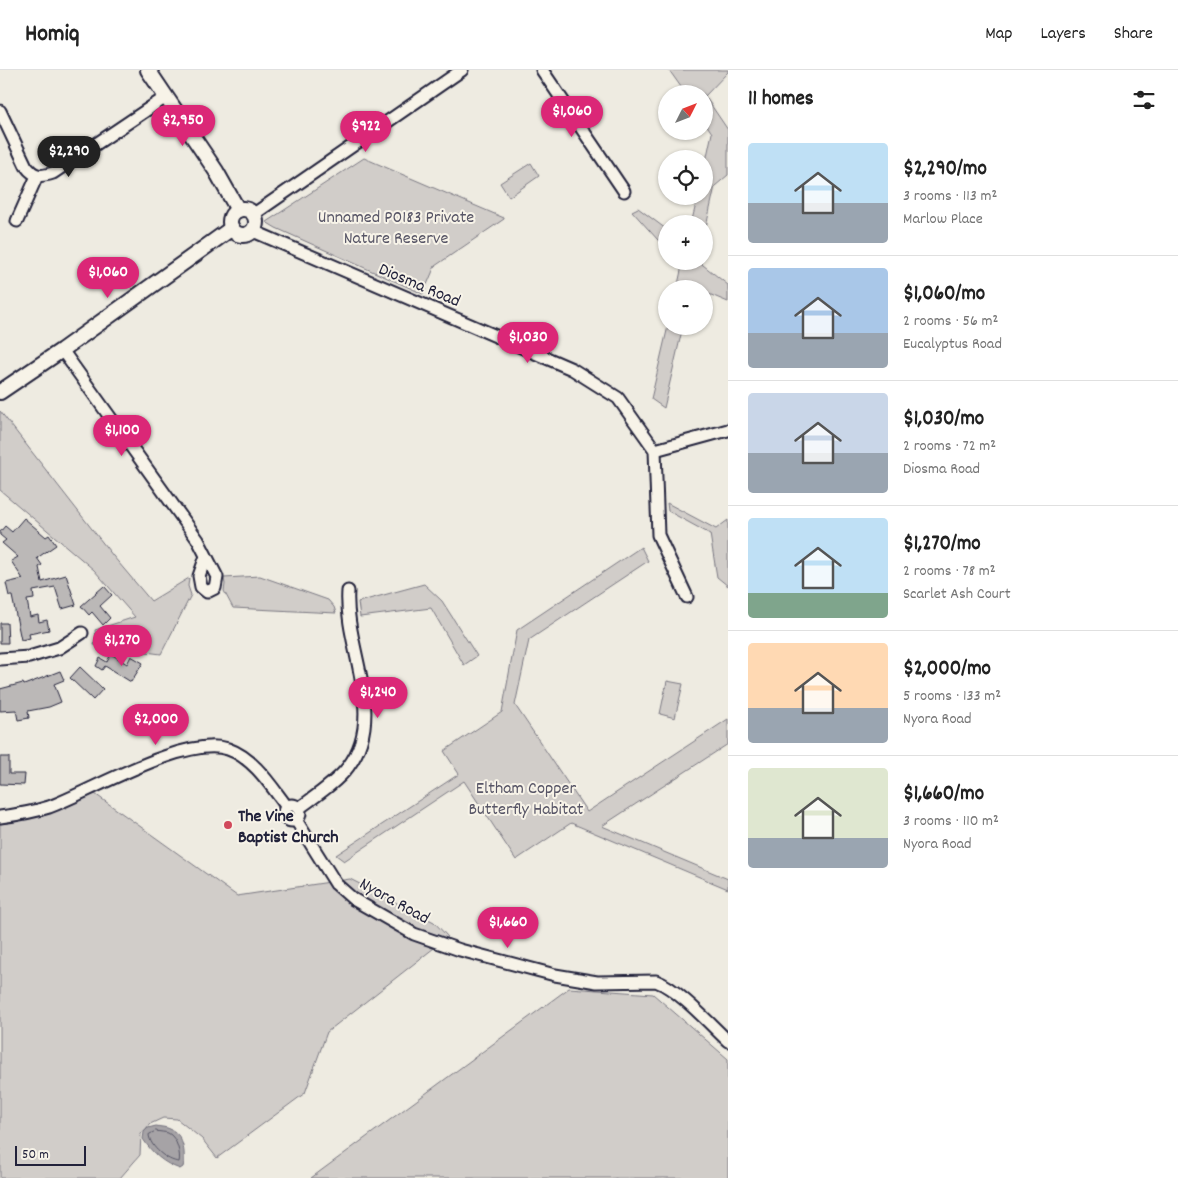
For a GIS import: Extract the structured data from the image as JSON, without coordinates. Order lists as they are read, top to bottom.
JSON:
{
  "streets": {
    "street": ["Diosma Road", "Nyora Road"]
  },
  "parks": ["Unnamed P0183 Private Nature Reserve", "Eltham Copper Butterfly Habitat"],
  "places": ["The Vine Baptist Church"],
  "scale_bar": "50 m",
  "north": "top right",
  "page": {
    "header": "Homiq",
    "nav": ["Map", "Layers", "Share"],
    "heading": "11 homes",
    "map_buttons": ["+", "−"],
    "price": [
      "$1,060",
      "$2,950",
      "$922",
      "$2,290",
      "$1,060",
      "$1,030",
      "$1,100",
      "$1,270",
      "$1,240",
      "$2,000",
      "$1,660"
    ],
    "list": [
      {
        "name": "$2,290/mo",
        "note": "3 rooms · 113 m² · Marlow Place"
      },
      {
        "name": "$1,060/mo",
        "note": "2 rooms · 56 m² · Eucalyptus Road"
      },
      {
        "name": "$1,030/mo",
        "note": "2 rooms · 72 m² · Diosma Road"
      },
      {
        "name": "$1,270/mo",
        "note": "2 rooms · 78 m² · Scarlet Ash Court"
      },
      {
        "name": "$2,000/mo",
        "note": "5 rooms · 133 m² · Nyora Road"
      },
      {
        "name": "$1,660/mo",
        "note": "3 rooms · 110 m² · Nyora Road"
      }
    ],
    "scale": "50 m"
  }
}
